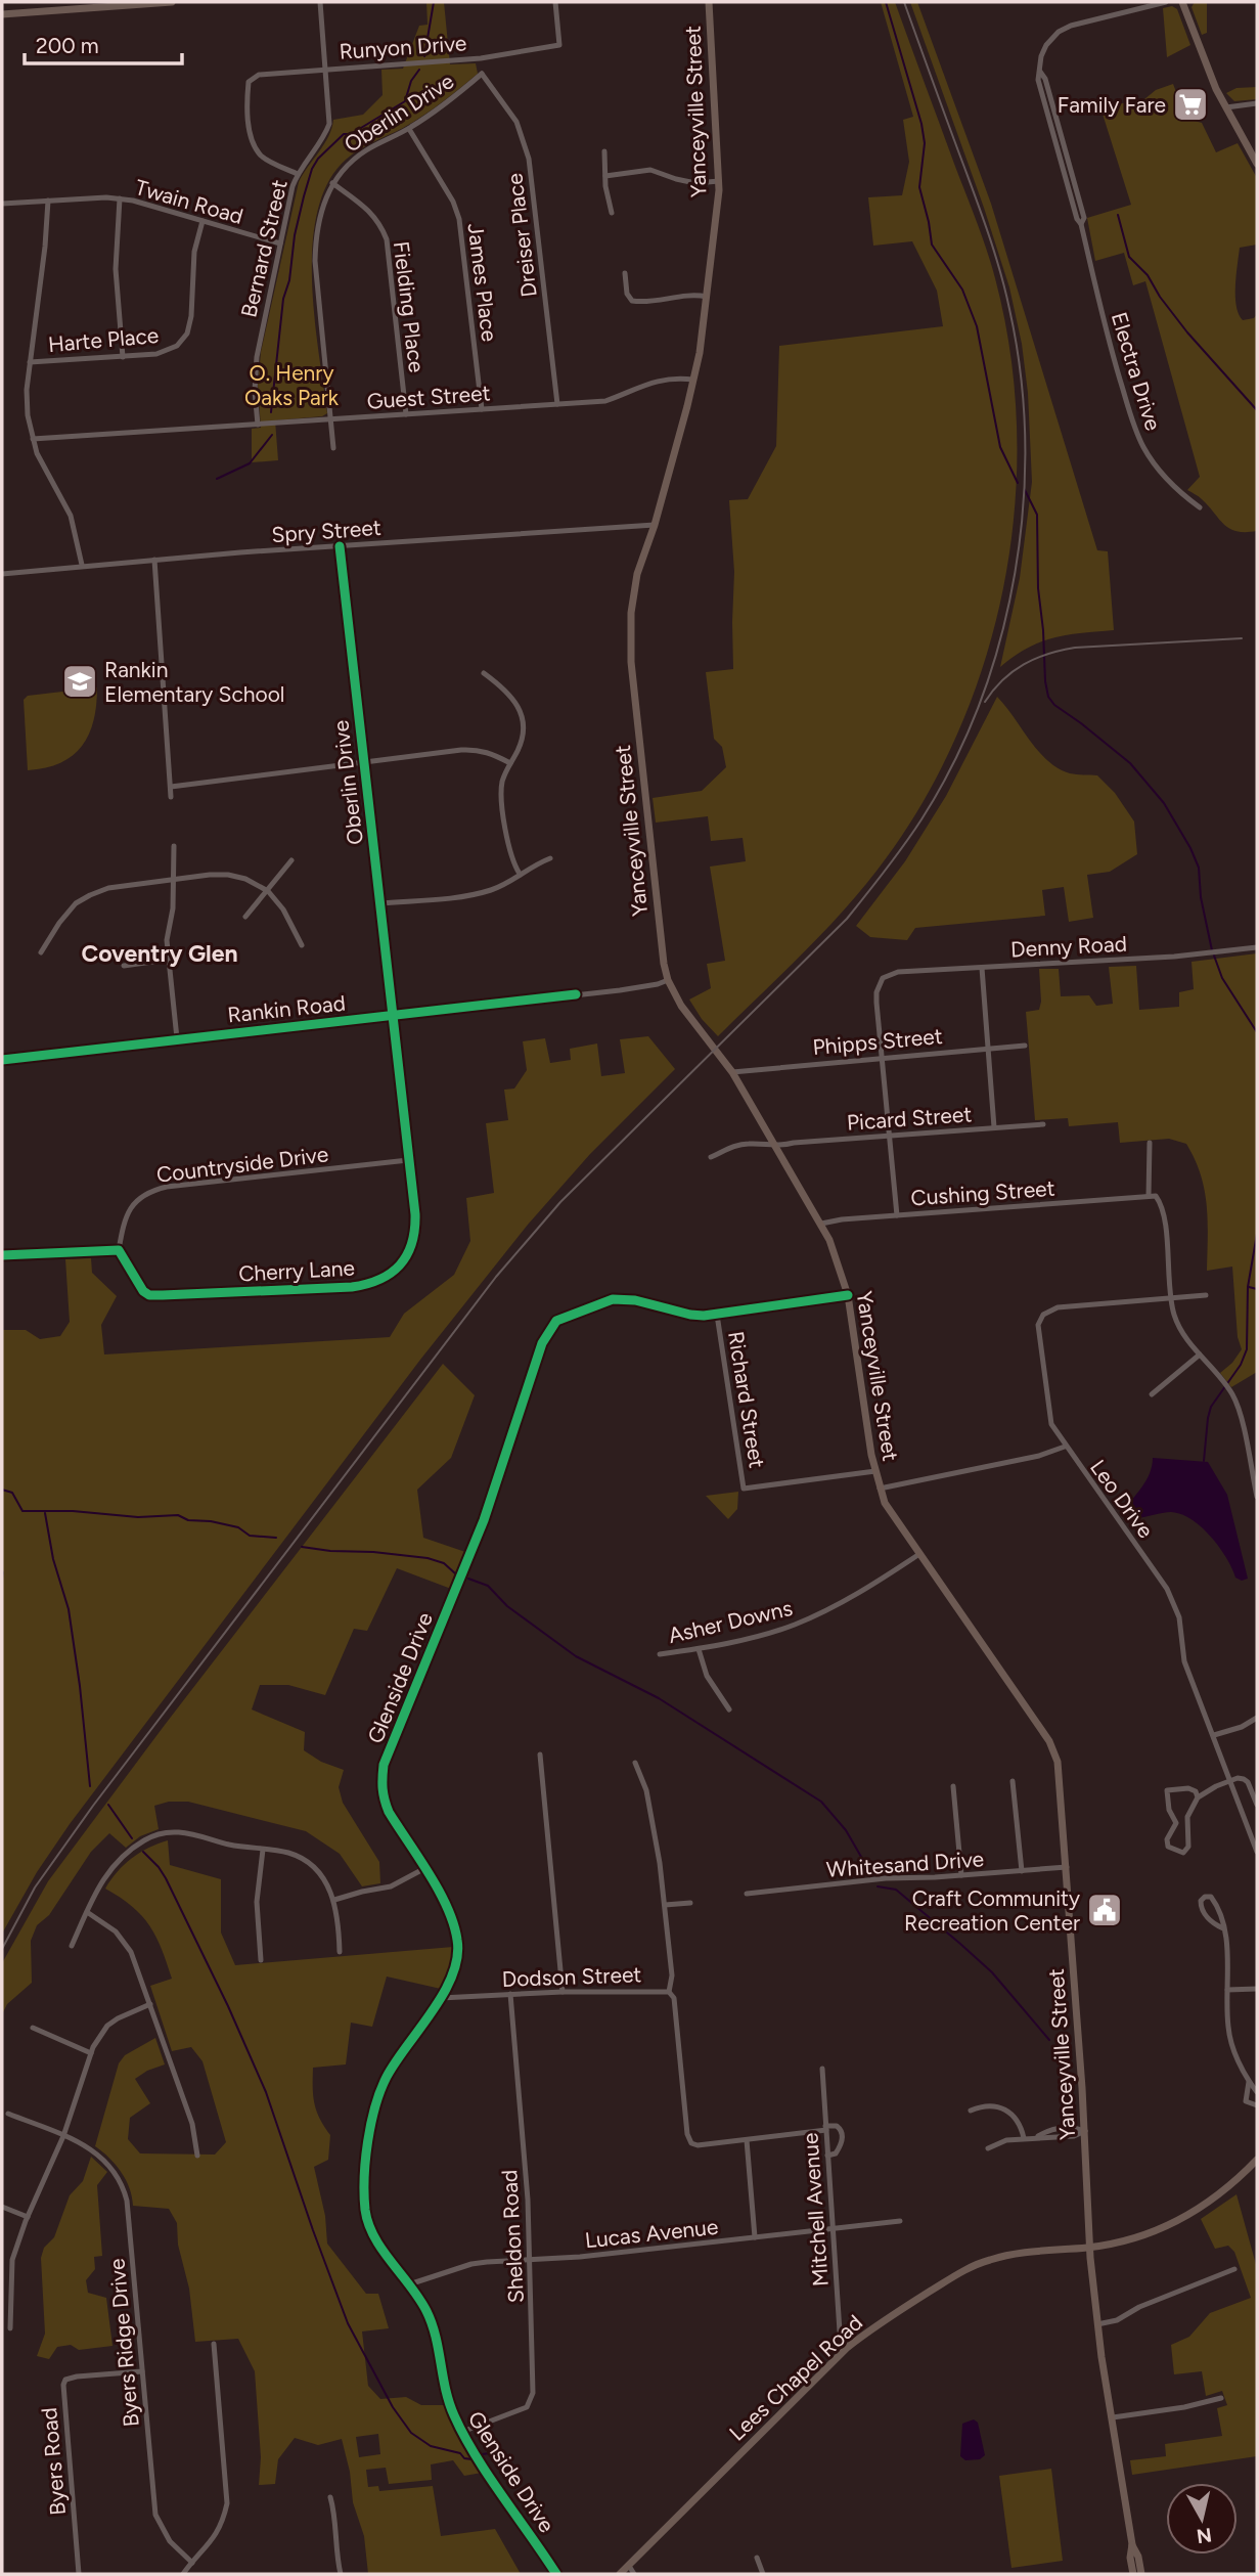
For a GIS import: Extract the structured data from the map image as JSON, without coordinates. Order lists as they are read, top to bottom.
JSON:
{
  "streets": {
    "main road": ["Yanceyville Street", "Lees Chapel Road"],
    "street": [
      "Runyon Drive",
      "Oberlin Drive",
      "Twain Road",
      "Dreiser Place",
      "Bernard Street",
      "James Place",
      "Fielding Place",
      "Harte Place",
      "Electra Drive",
      "Guest Street",
      "Spry Street",
      "Denny Road",
      "Rankin Road",
      "Phipps Street",
      "Picard Street",
      "Countryside Drive",
      "Cushing Street",
      "Cherry Lane",
      "Richard Street",
      "Leo Drive",
      "Asher Downs",
      "Glenside Drive",
      "Whitesand Drive",
      "Dodson Street",
      "Mitchell Avenue",
      "Lucas Avenue",
      "Sheldon Road",
      "Byers Ridge Drive",
      "Byers Road"
    ]
  },
  "crossings": [
    ["Runyon Drive", "Oberlin Drive"],
    ["Runyon Drive", "Bernard Street"],
    ["Yanceyville Street", "Guest Street"],
    ["Yanceyville Street", "Spry Street"],
    ["Yanceyville Street", "Rankin Road"],
    ["Yanceyville Street", "Phipps Street"],
    ["Yanceyville Street", "Picard Street"],
    ["Yanceyville Street", "Cushing Street"],
    ["Yanceyville Street", "Richard Street"],
    ["Yanceyville Street", "Asher Downs"],
    ["Yanceyville Street", "Glenside Drive"],
    ["Yanceyville Street", "Whitesand Drive"],
    ["Yanceyville Street", "Lees Chapel Road"],
    ["Oberlin Drive", "Dreiser Place"],
    ["Oberlin Drive", "James Place"],
    ["Oberlin Drive", "Fielding Place"],
    ["Oberlin Drive", "Guest Street"],
    ["Oberlin Drive", "Spry Street"],
    ["Oberlin Drive", "Rankin Road"],
    ["Oberlin Drive", "Cherry Lane"],
    ["Twain Road", "Bernard Street"],
    ["Twain Road", "Harte Place"],
    ["Dreiser Place", "Guest Street"],
    ["Bernard Street", "Guest Street"],
    ["James Place", "Guest Street"],
    ["Fielding Place", "Guest Street"],
    ["Denny Road", "Phipps Street"],
    ["Rankin Road", "Cherry Lane"],
    ["Countryside Drive", "Cherry Lane"],
    ["Richard Street", "Glenside Drive"],
    ["Glenside Drive", "Dodson Street"],
    ["Glenside Drive", "Lucas Avenue"],
    ["Glenside Drive", "Sheldon Road"],
    ["Dodson Street", "Mitchell Avenue"],
    ["Dodson Street", "Sheldon Road"],
    ["Mitchell Avenue", "Lucas Avenue"],
    ["Mitchell Avenue", "Lees Chapel Road"],
    ["Lucas Avenue", "Sheldon Road"],
    ["Byers Ridge Drive", "Byers Road"]
  ],
  "districts": ["Coventry Glen"],
  "parks": ["O. Henry Oaks Park"],
  "places": {
    "supermarket": ["Family Fare"],
    "school or university": ["Rankin Elementary School"],
    "public building": ["Craft Community Recreation Center"]
  },
  "scale_bar": "200 m",
  "north": "bottom"
}
